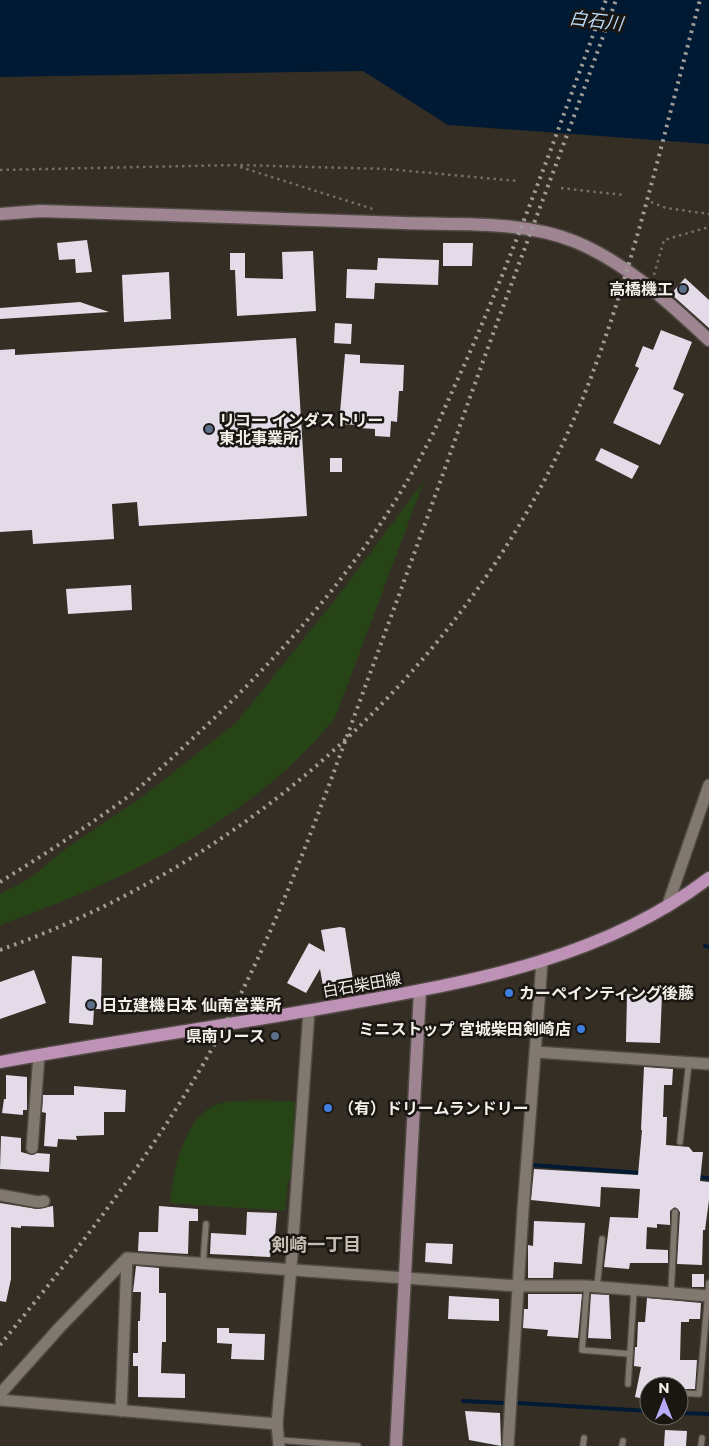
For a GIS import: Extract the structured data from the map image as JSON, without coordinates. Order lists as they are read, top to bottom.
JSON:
{
  "streets": {
    "main road": ["白石柴田線"]
  },
  "districts": ["剣崎一丁目"],
  "water": ["白石川"],
  "places": [
    "高橋機工",
    "リコー インダストリー 東北事業所",
    "カーペインティング後藤",
    "日立建機日本 仙南営業所",
    "ミニストップ 宮城柴田剣崎店",
    "県南リース",
    "（有）ドリームランドリー"
  ],
  "north": "top"
}
